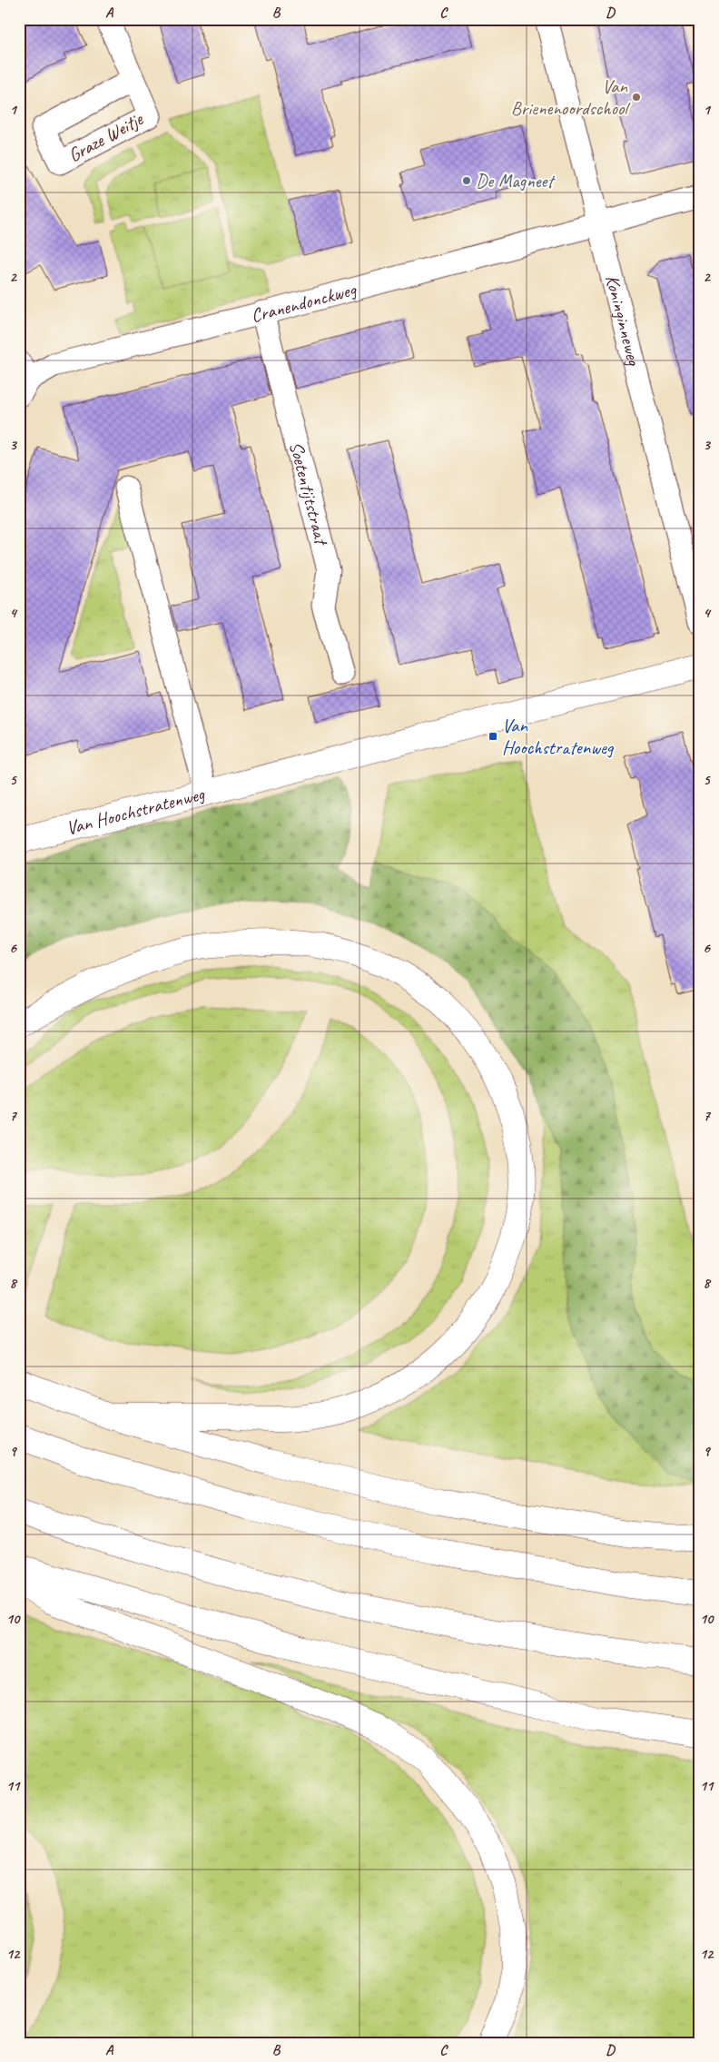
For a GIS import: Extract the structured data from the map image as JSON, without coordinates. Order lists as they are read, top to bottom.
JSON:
{
  "streets": {
    "main road": ["Van Hoochstratenweg"],
    "street": [
      "Graze Weitje",
      "Cranendonckweg",
      "Koninginneweg",
      "Soetentijtstraat"
    ]
  },
  "crossings": [
    ["Cranendonckweg", "Koninginneweg"],
    ["Cranendonckweg", "Soetentijtstraat"]
  ],
  "places": {
    "other": ["Van Brienenoordschool", "De Magneet"],
    "transit": ["Van Hoochstratenweg"]
  },
  "grid": {
    "columns": [
      "A",
      "B",
      "C",
      "D"
    ],
    "rows": [
      "1",
      "2",
      "3",
      "4",
      "5",
      "6",
      "7",
      "8",
      "9",
      "10",
      "11",
      "12"
    ]
  }
}
